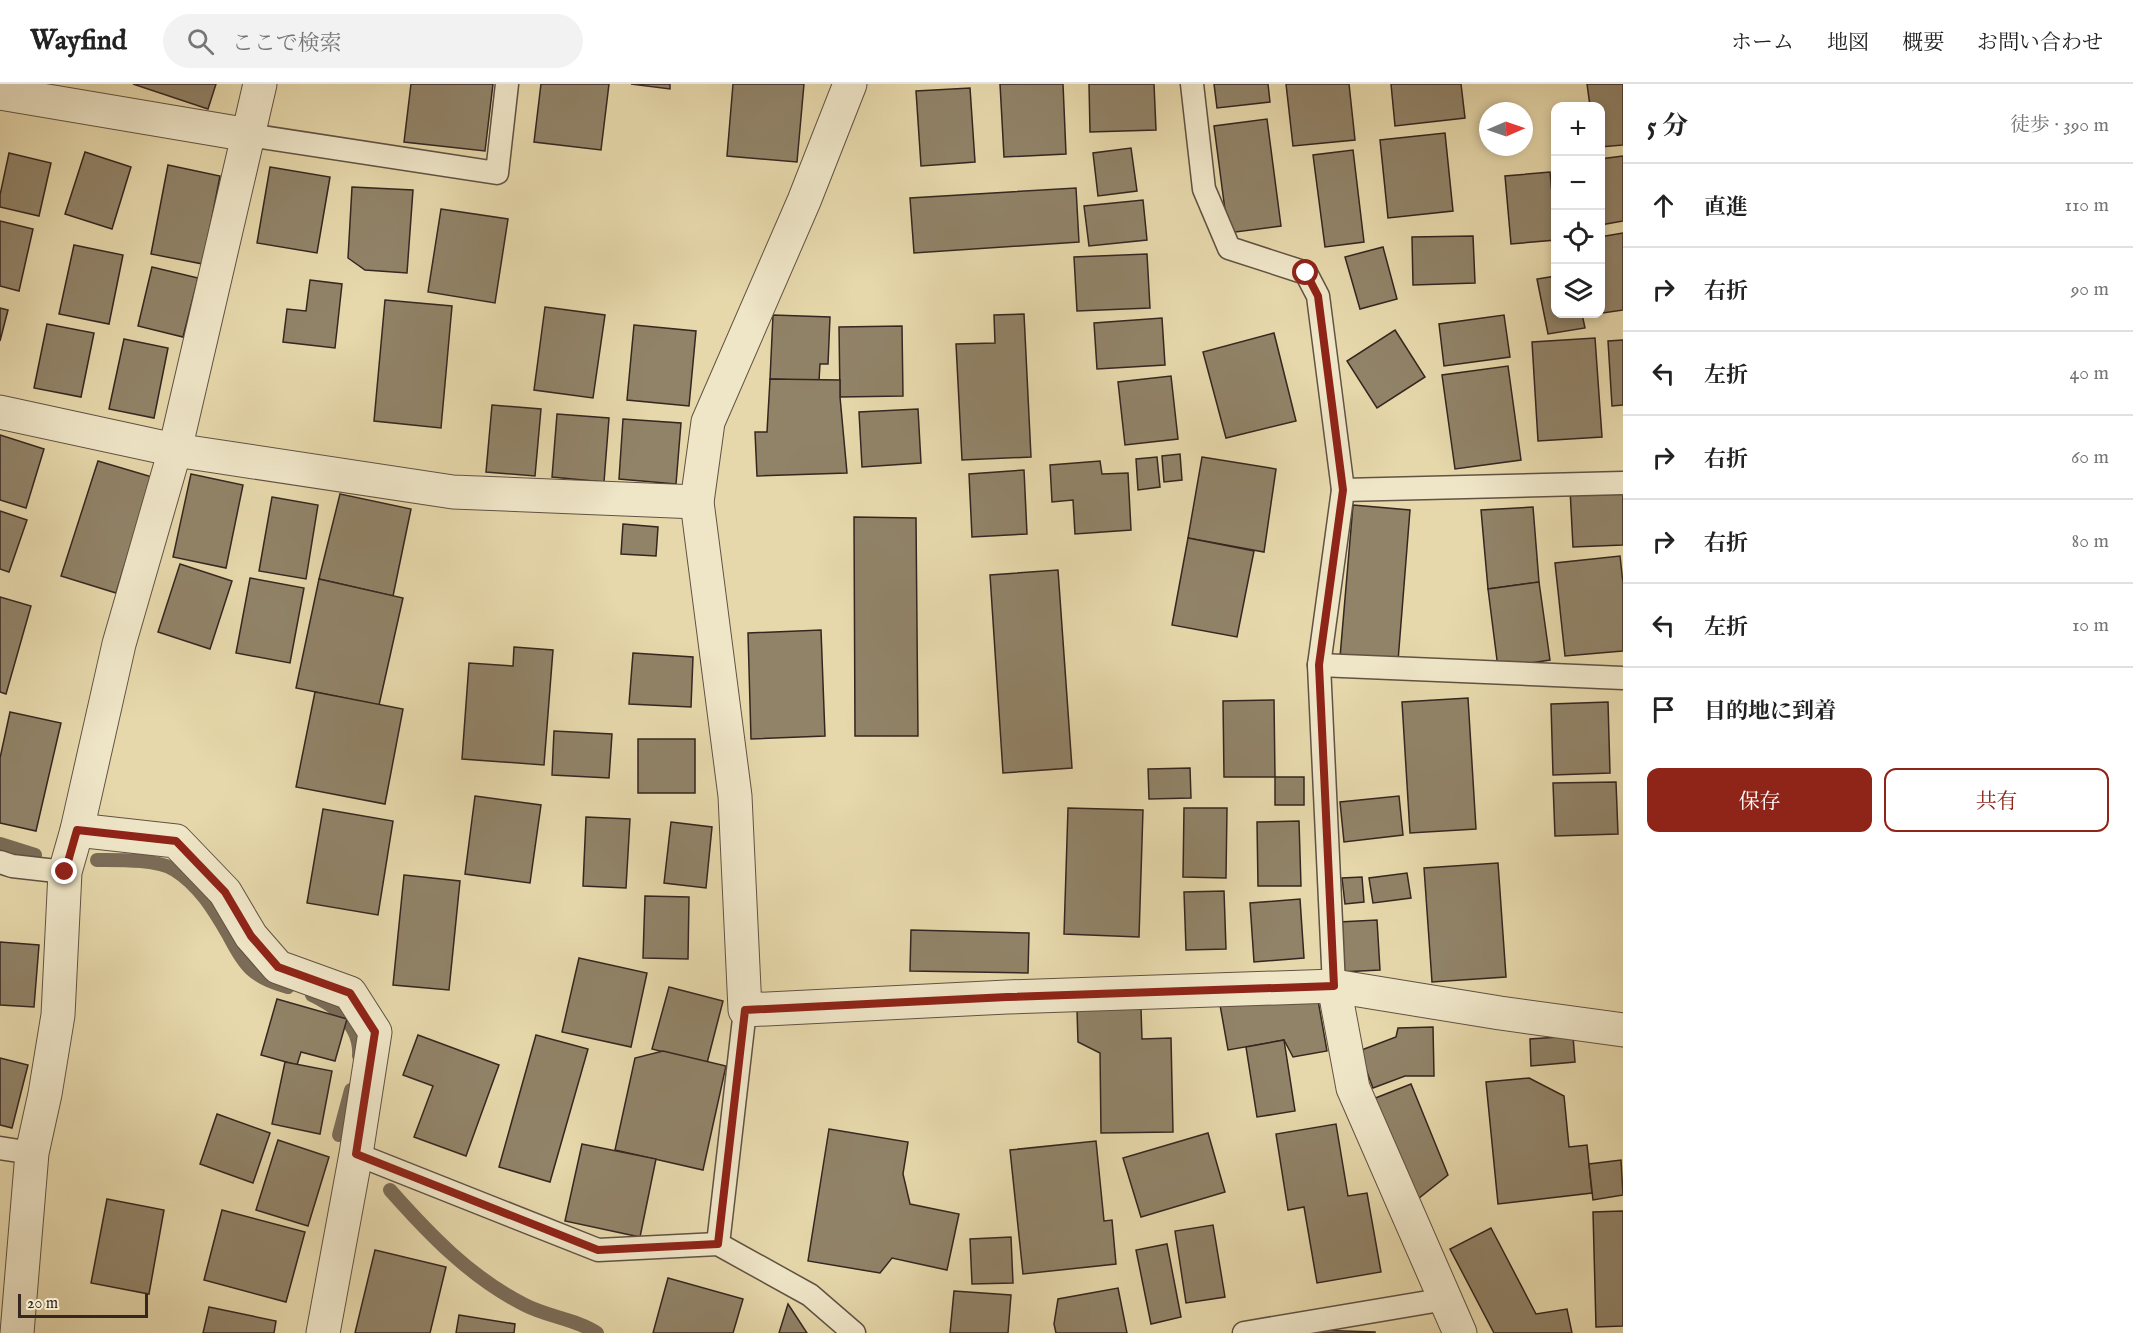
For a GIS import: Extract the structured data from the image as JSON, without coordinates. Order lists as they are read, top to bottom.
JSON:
{
  "scale_bar": "20 m",
  "north": "right",
  "page": {
    "header": "Wayfind",
    "search": "ここで検索",
    "nav": [
      "ホーム",
      "地図",
      "概要",
      "お問い合わせ"
    ],
    "heading": ["5 分", "徒歩 · 390 m"],
    "map_buttons": ["+", "−"],
    "list": [
      ["直進", "110 m"],
      ["右折", "90 m"],
      ["左折", "40 m"],
      ["右折", "60 m"],
      ["右折", "80 m"],
      ["左折", "10 m"],
      "目的地に到着"
    ],
    "buttons": ["保存", "共有"],
    "scale": "20 m"
  }
}
